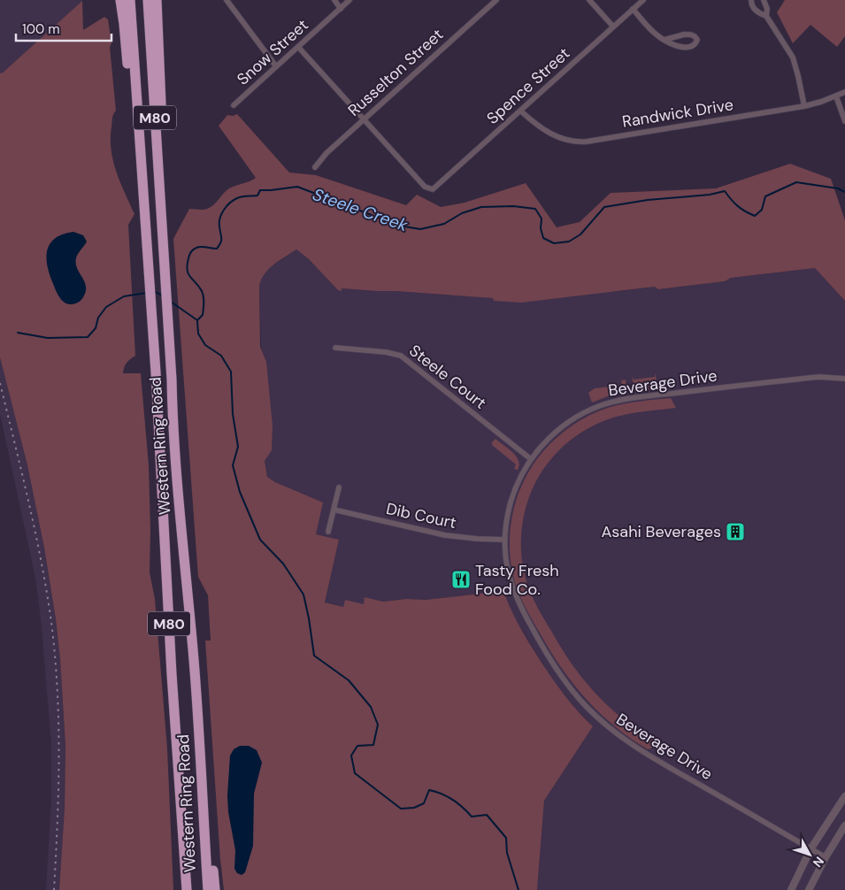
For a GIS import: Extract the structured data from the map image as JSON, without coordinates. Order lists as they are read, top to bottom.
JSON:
{
  "streets": {
    "highway": ["M80", "Western Ring Road"],
    "street": [
      "Snow Street",
      "Russelton Street",
      "Spence Street",
      "Randwick Drive",
      "Steele Court",
      "Beverage Drive",
      "Dib Court"
    ]
  },
  "crossings": [
    ["Russelton Street", "Spence Street"],
    ["Spence Street", "Randwick Drive"],
    ["Steele Court", "Beverage Drive"],
    ["Beverage Drive", "Dib Court"]
  ],
  "water": ["Steele Creek"],
  "places": {
    "building": ["Asahi Beverages"],
    "restaurant": ["Tasty Fresh Food Co."]
  },
  "scale_bar": "100 m",
  "north": "bottom right"
}
